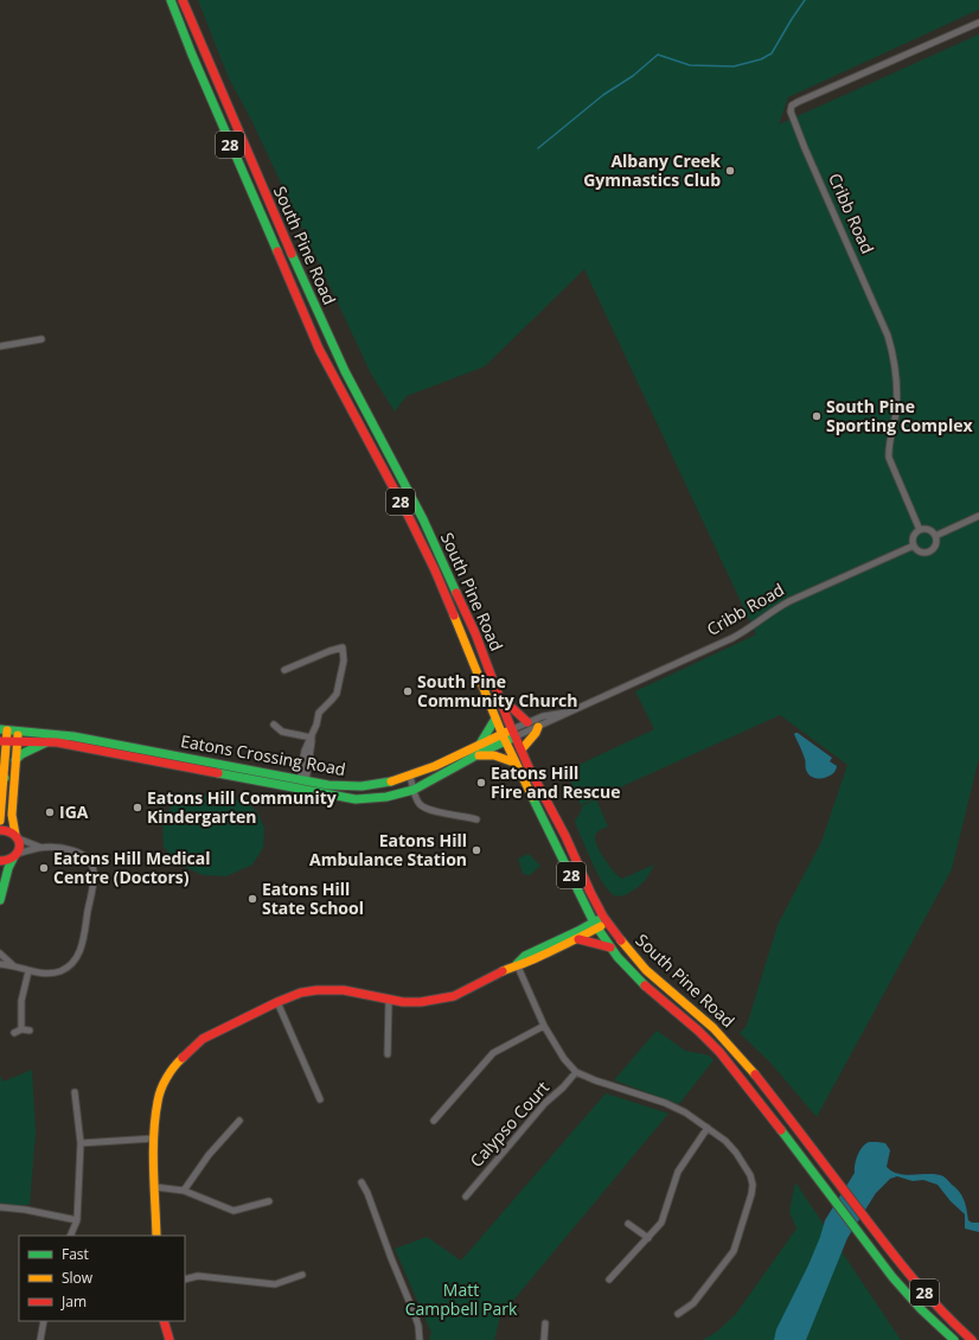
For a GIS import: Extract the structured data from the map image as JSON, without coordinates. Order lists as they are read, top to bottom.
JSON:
{
  "streets": {
    "main road": [
      "28",
      "Cribb Road",
      "South Pine Road",
      "Eatons Crossing Road"
    ],
    "street": ["Calypso Court"]
  },
  "crossings": [
    ["Cribb Road", "South Pine Road"],
    ["Cribb Road", "Eatons Crossing Road"],
    ["South Pine Road", "Eatons Crossing Road"]
  ],
  "parks": ["Matt Campbell Park"],
  "places": [
    "Albany Creek Gymnastics Club",
    "South Pine Sporting Complex",
    "South Pine Community Church",
    "Eatons Hill Fire and Rescue",
    "Eatons Hill Community Kindergarten",
    "IGA",
    "Eatons Hill Ambulance Station",
    "Eatons Hill Medical Centre (Doctors)",
    "Eatons Hill State School"
  ],
  "legend": ["Fast", "Slow", "Jam"]
}
